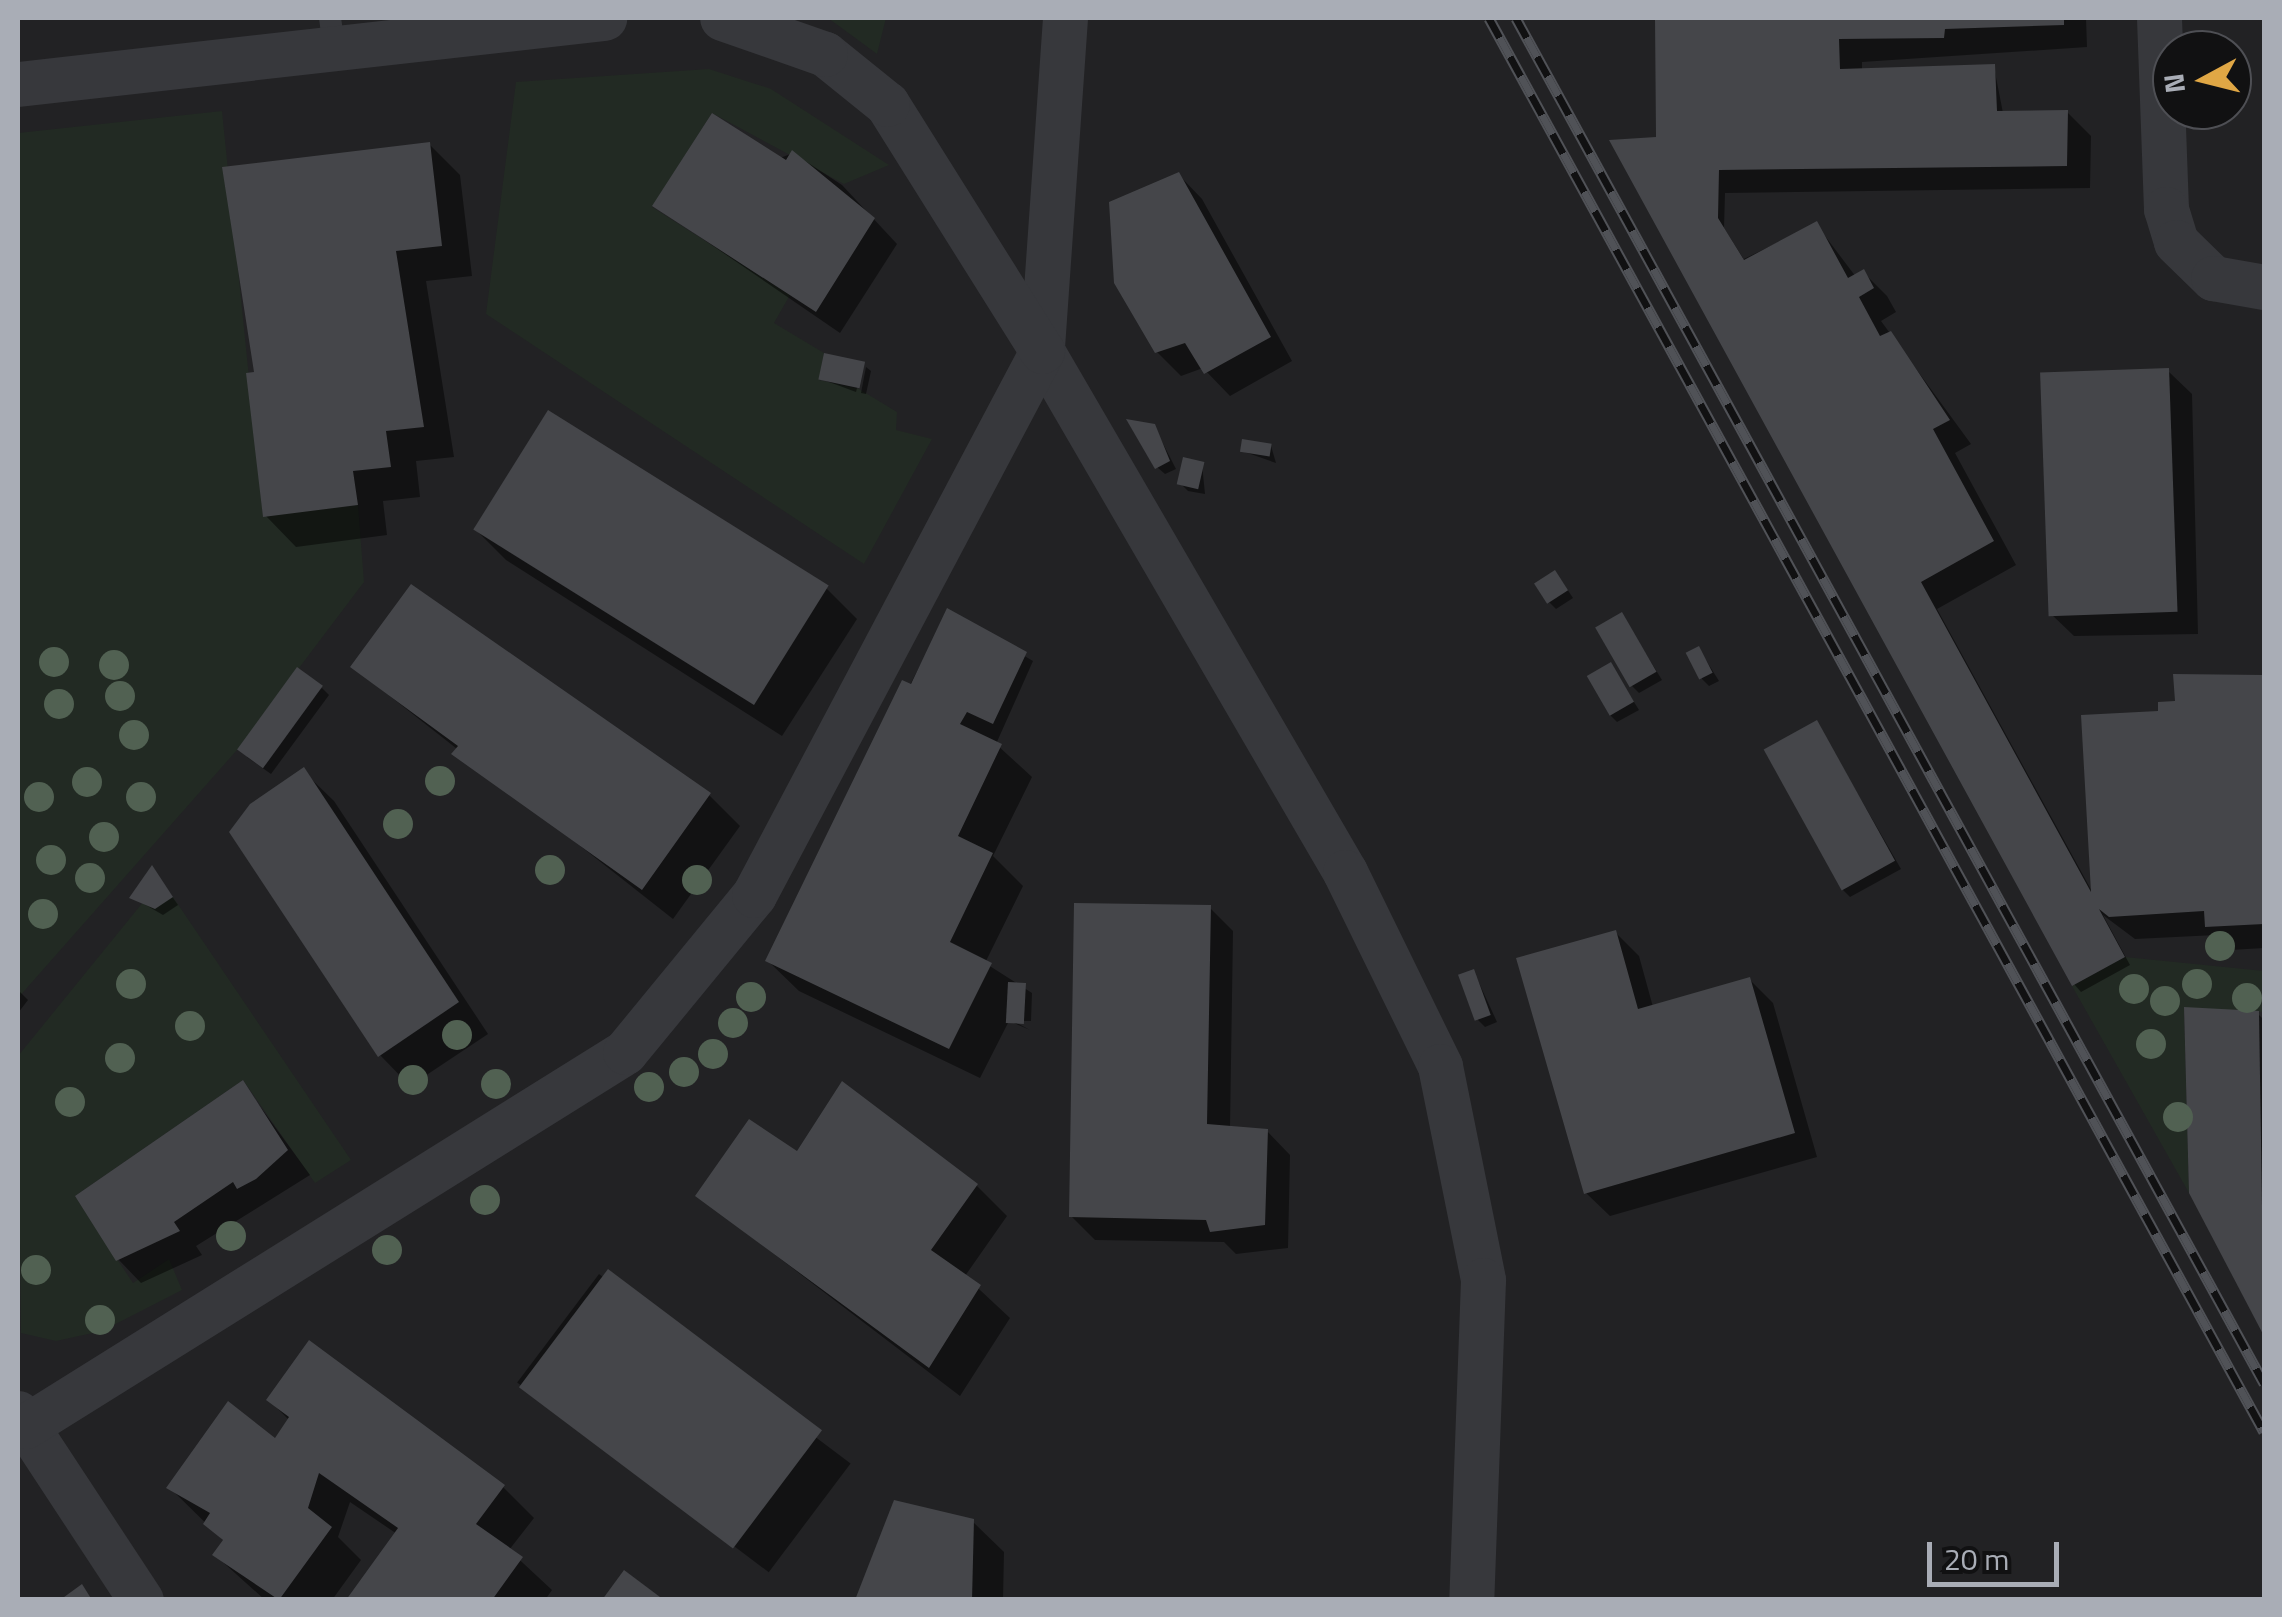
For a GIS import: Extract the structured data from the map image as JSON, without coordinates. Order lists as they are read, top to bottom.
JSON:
{
  "scale_bar": "20 m",
  "north": "left"
}
